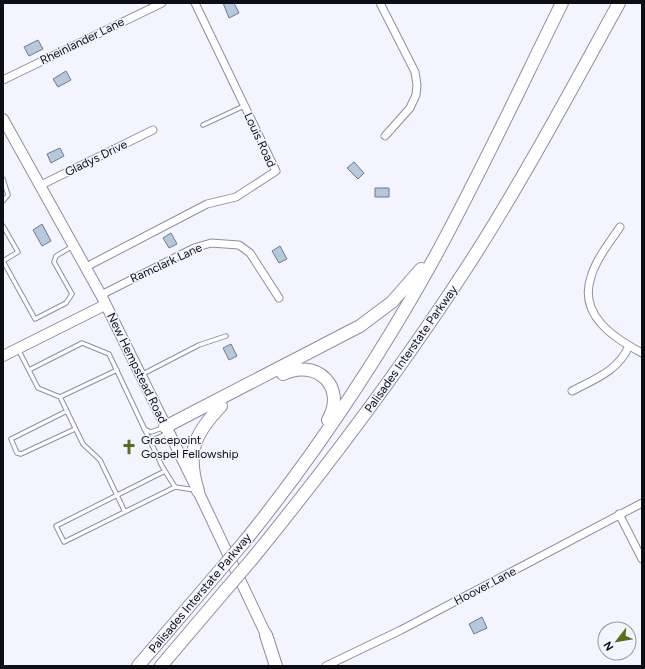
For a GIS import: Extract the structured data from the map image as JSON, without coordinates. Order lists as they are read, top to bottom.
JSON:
{
  "streets": {
    "highway": ["Palisades Interstate Parkway"],
    "street": [
      "Rheinlander Lane",
      "Louis Road",
      "Gladys Drive",
      "Ramclark Lane",
      "New Hempstead Road",
      "Hoover Lane"
    ]
  },
  "crossings": [
    ["Louis Road", "New Hempstead Road"],
    ["Gladys Drive", "New Hempstead Road"],
    ["Ramclark Lane", "New Hempstead Road"]
  ],
  "places": {
    "church": ["Gracepoint Gospel Fellowship"]
  },
  "north": "bottom left"
}
